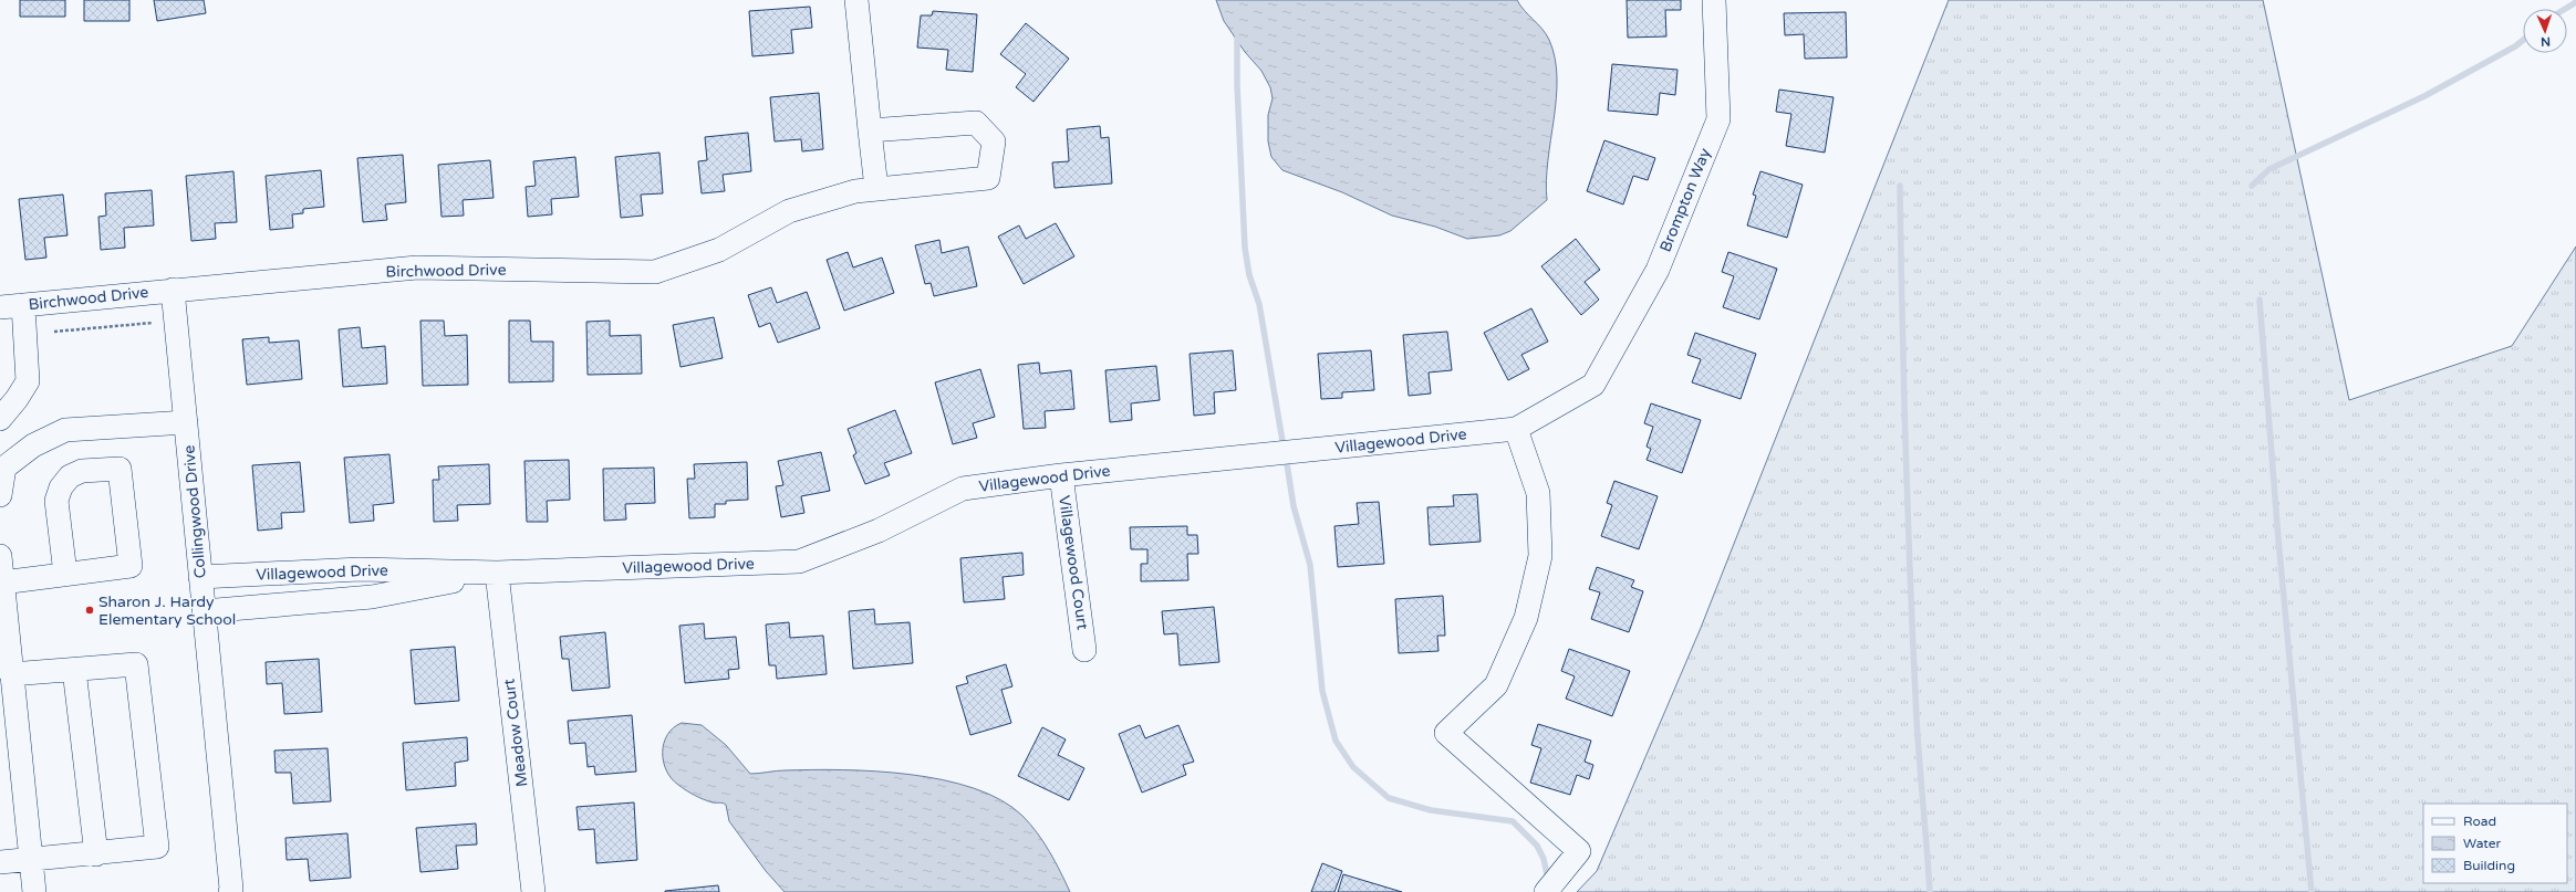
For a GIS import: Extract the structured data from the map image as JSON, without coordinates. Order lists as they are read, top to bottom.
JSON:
{
  "streets": {
    "street": [
      "Brompton Way",
      "Birchwood Drive",
      "Villagewood Drive",
      "Collingwood Drive",
      "Villagewood Court",
      "Meadow Court"
    ]
  },
  "crossings": [
    ["Brompton Way", "Villagewood Drive"],
    ["Birchwood Drive", "Collingwood Drive"],
    ["Villagewood Drive", "Collingwood Drive"],
    ["Villagewood Drive", "Villagewood Court"],
    ["Villagewood Drive", "Meadow Court"]
  ],
  "places": ["Sharon J. Hardy Elementary School"],
  "legend": ["Road", "Water", "Building"],
  "north": "bottom"
}
